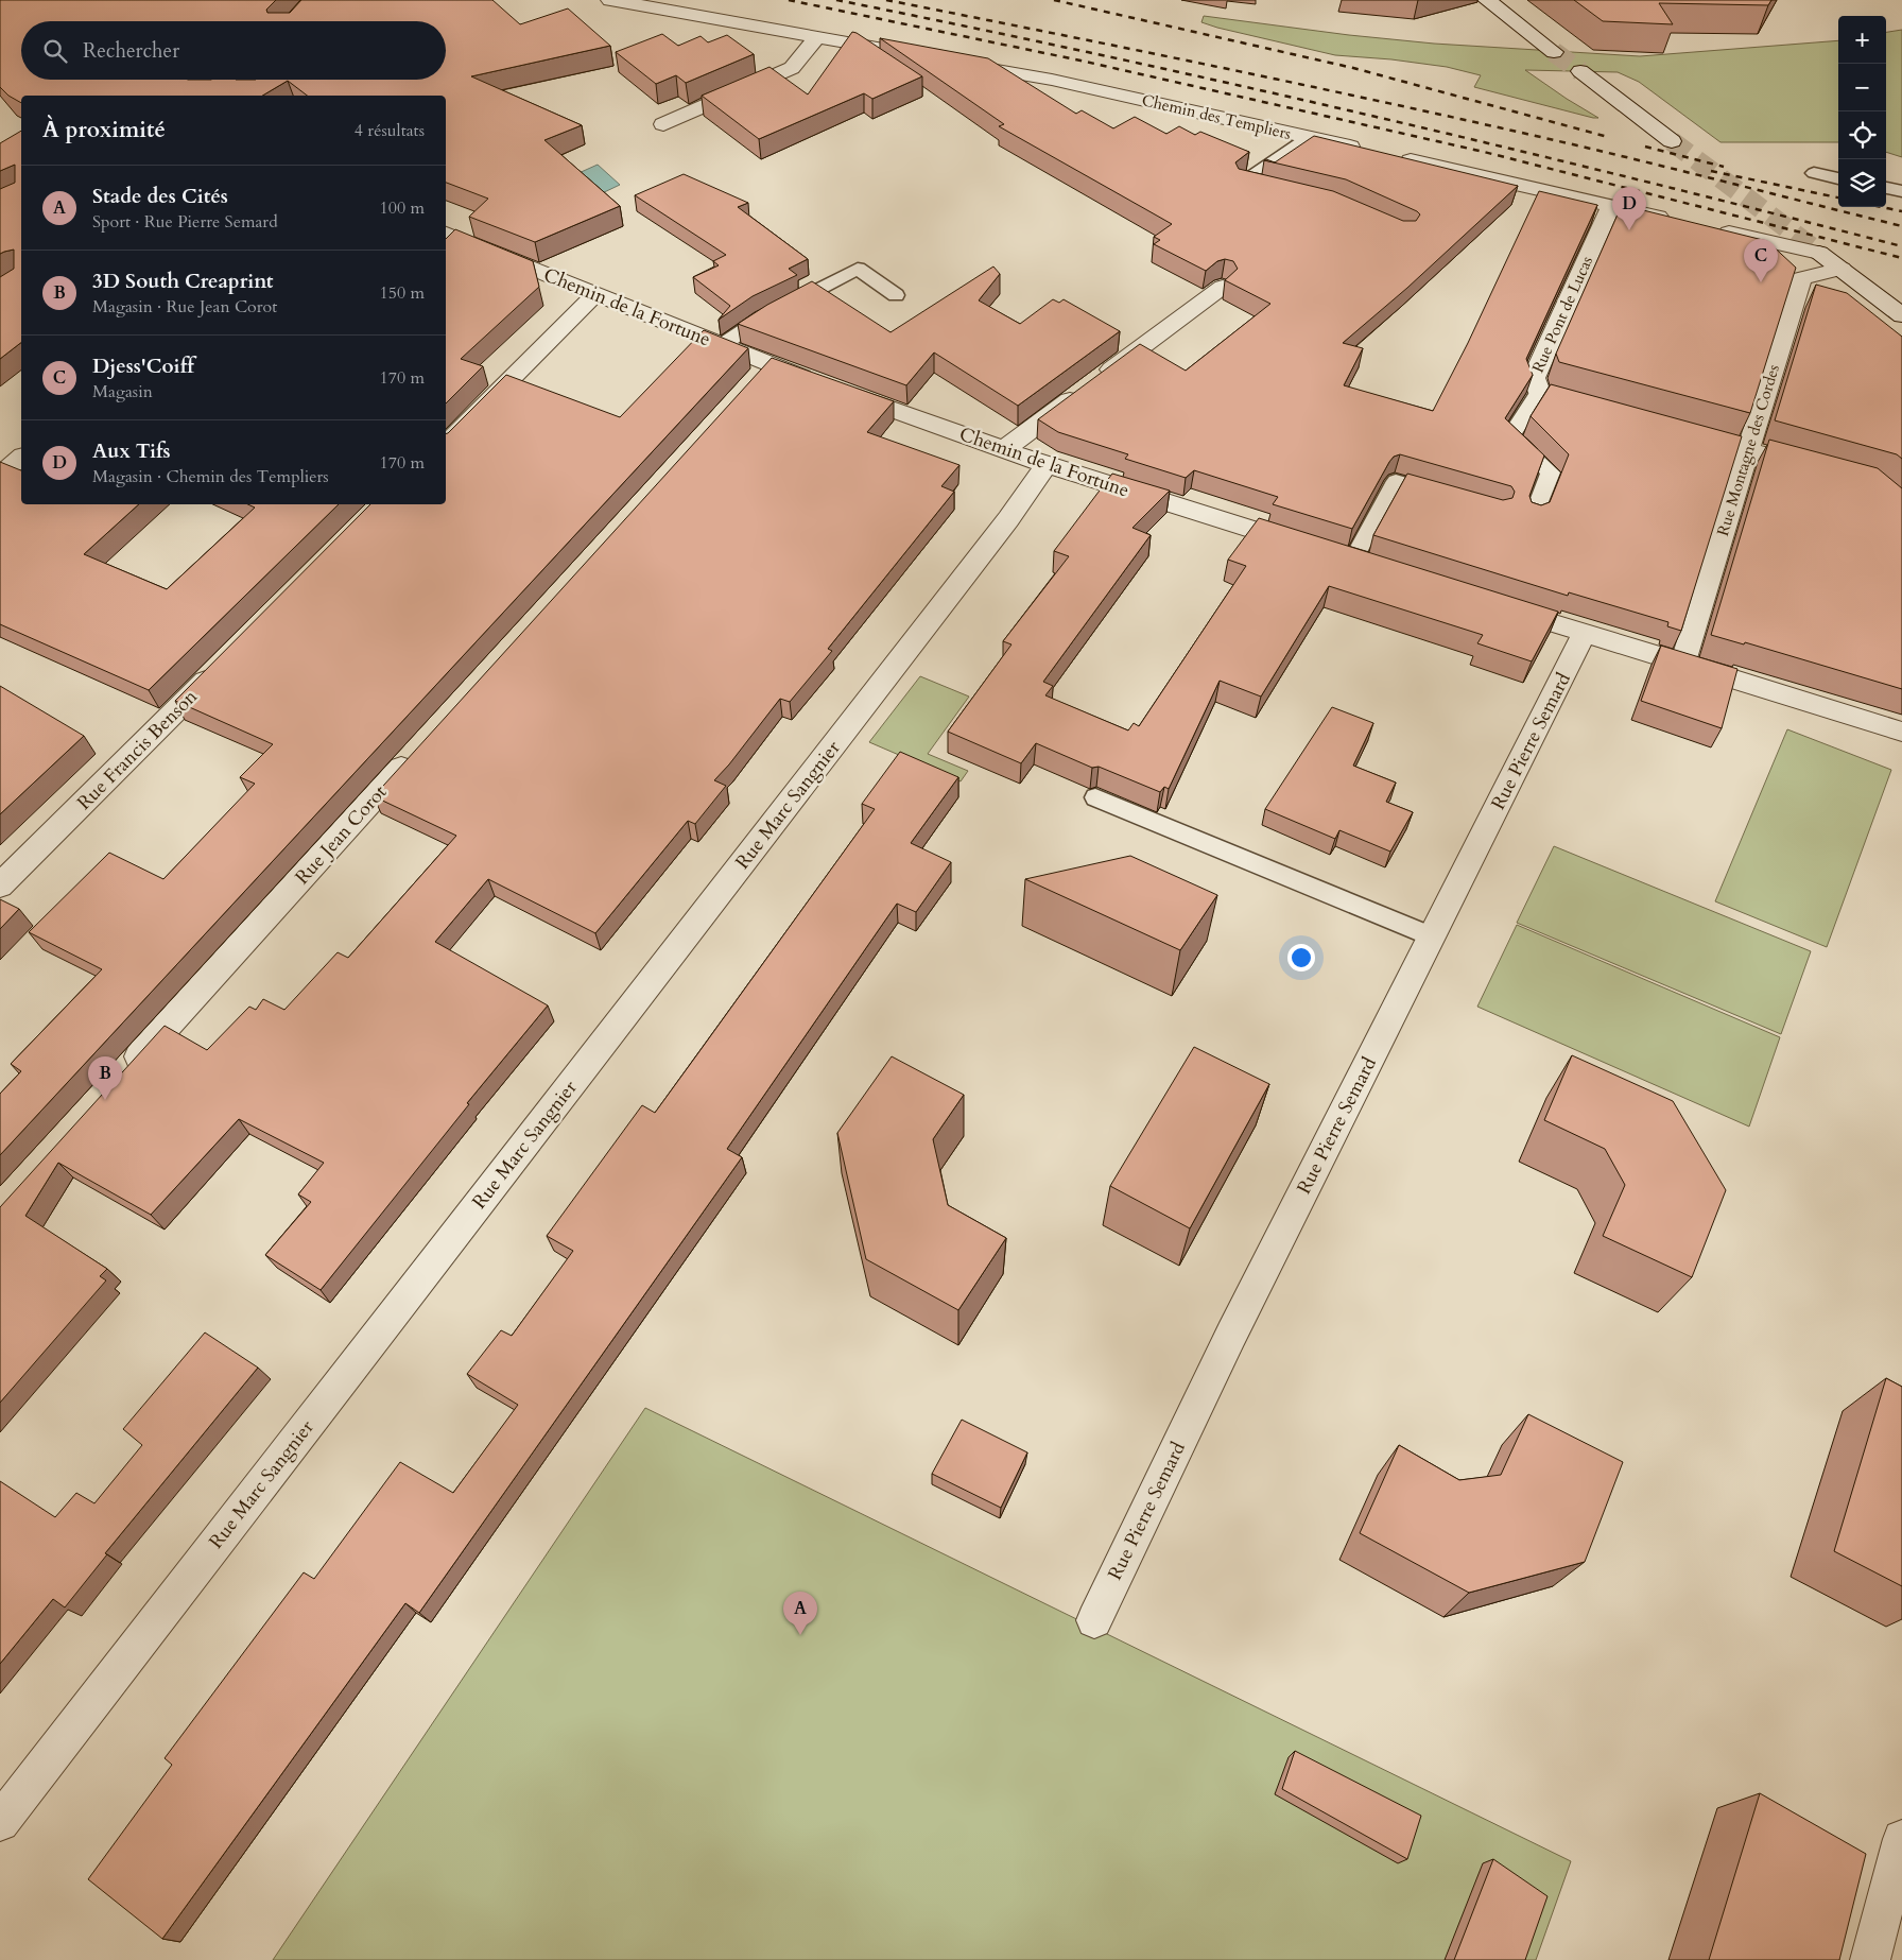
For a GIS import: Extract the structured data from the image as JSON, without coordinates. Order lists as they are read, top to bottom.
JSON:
{
  "streets": {
    "street": [
      "Chemin des Templiers",
      "Chemin de la Fortune",
      "Rue Pont de Lucas",
      "Rue Montagne des Cordes",
      "Rue Pierre Semard",
      "Rue Francis Benson",
      "Rue Marc Sangnier",
      "Rue Jean Corot"
    ]
  },
  "crossings": [
    ["Chemin de la Fortune", "Rue Marc Sangnier"]
  ],
  "page": {
    "map_buttons": ["+", "−"],
    "search": "Rechercher",
    "heading": ["À proximité", "4 résultats"],
    "list": [
      {
        "mark": "A",
        "name": "Stade des Cités",
        "note": "Sport · Rue Pierre Semard",
        "value": "100 m"
      },
      {
        "mark": "B",
        "name": "3D South Creaprint",
        "note": "Magasin · Rue Jean Corot",
        "value": "150 m"
      },
      {
        "mark": "C",
        "name": "Djess'Coiff",
        "note": "Magasin",
        "value": "170 m"
      },
      {
        "mark": "D",
        "name": "Aux Tifs",
        "note": "Magasin · Chemin des Templiers",
        "value": "170 m"
      }
    ],
    "pins": [
      "D",
      "C",
      "B",
      "A"
    ]
  }
}
